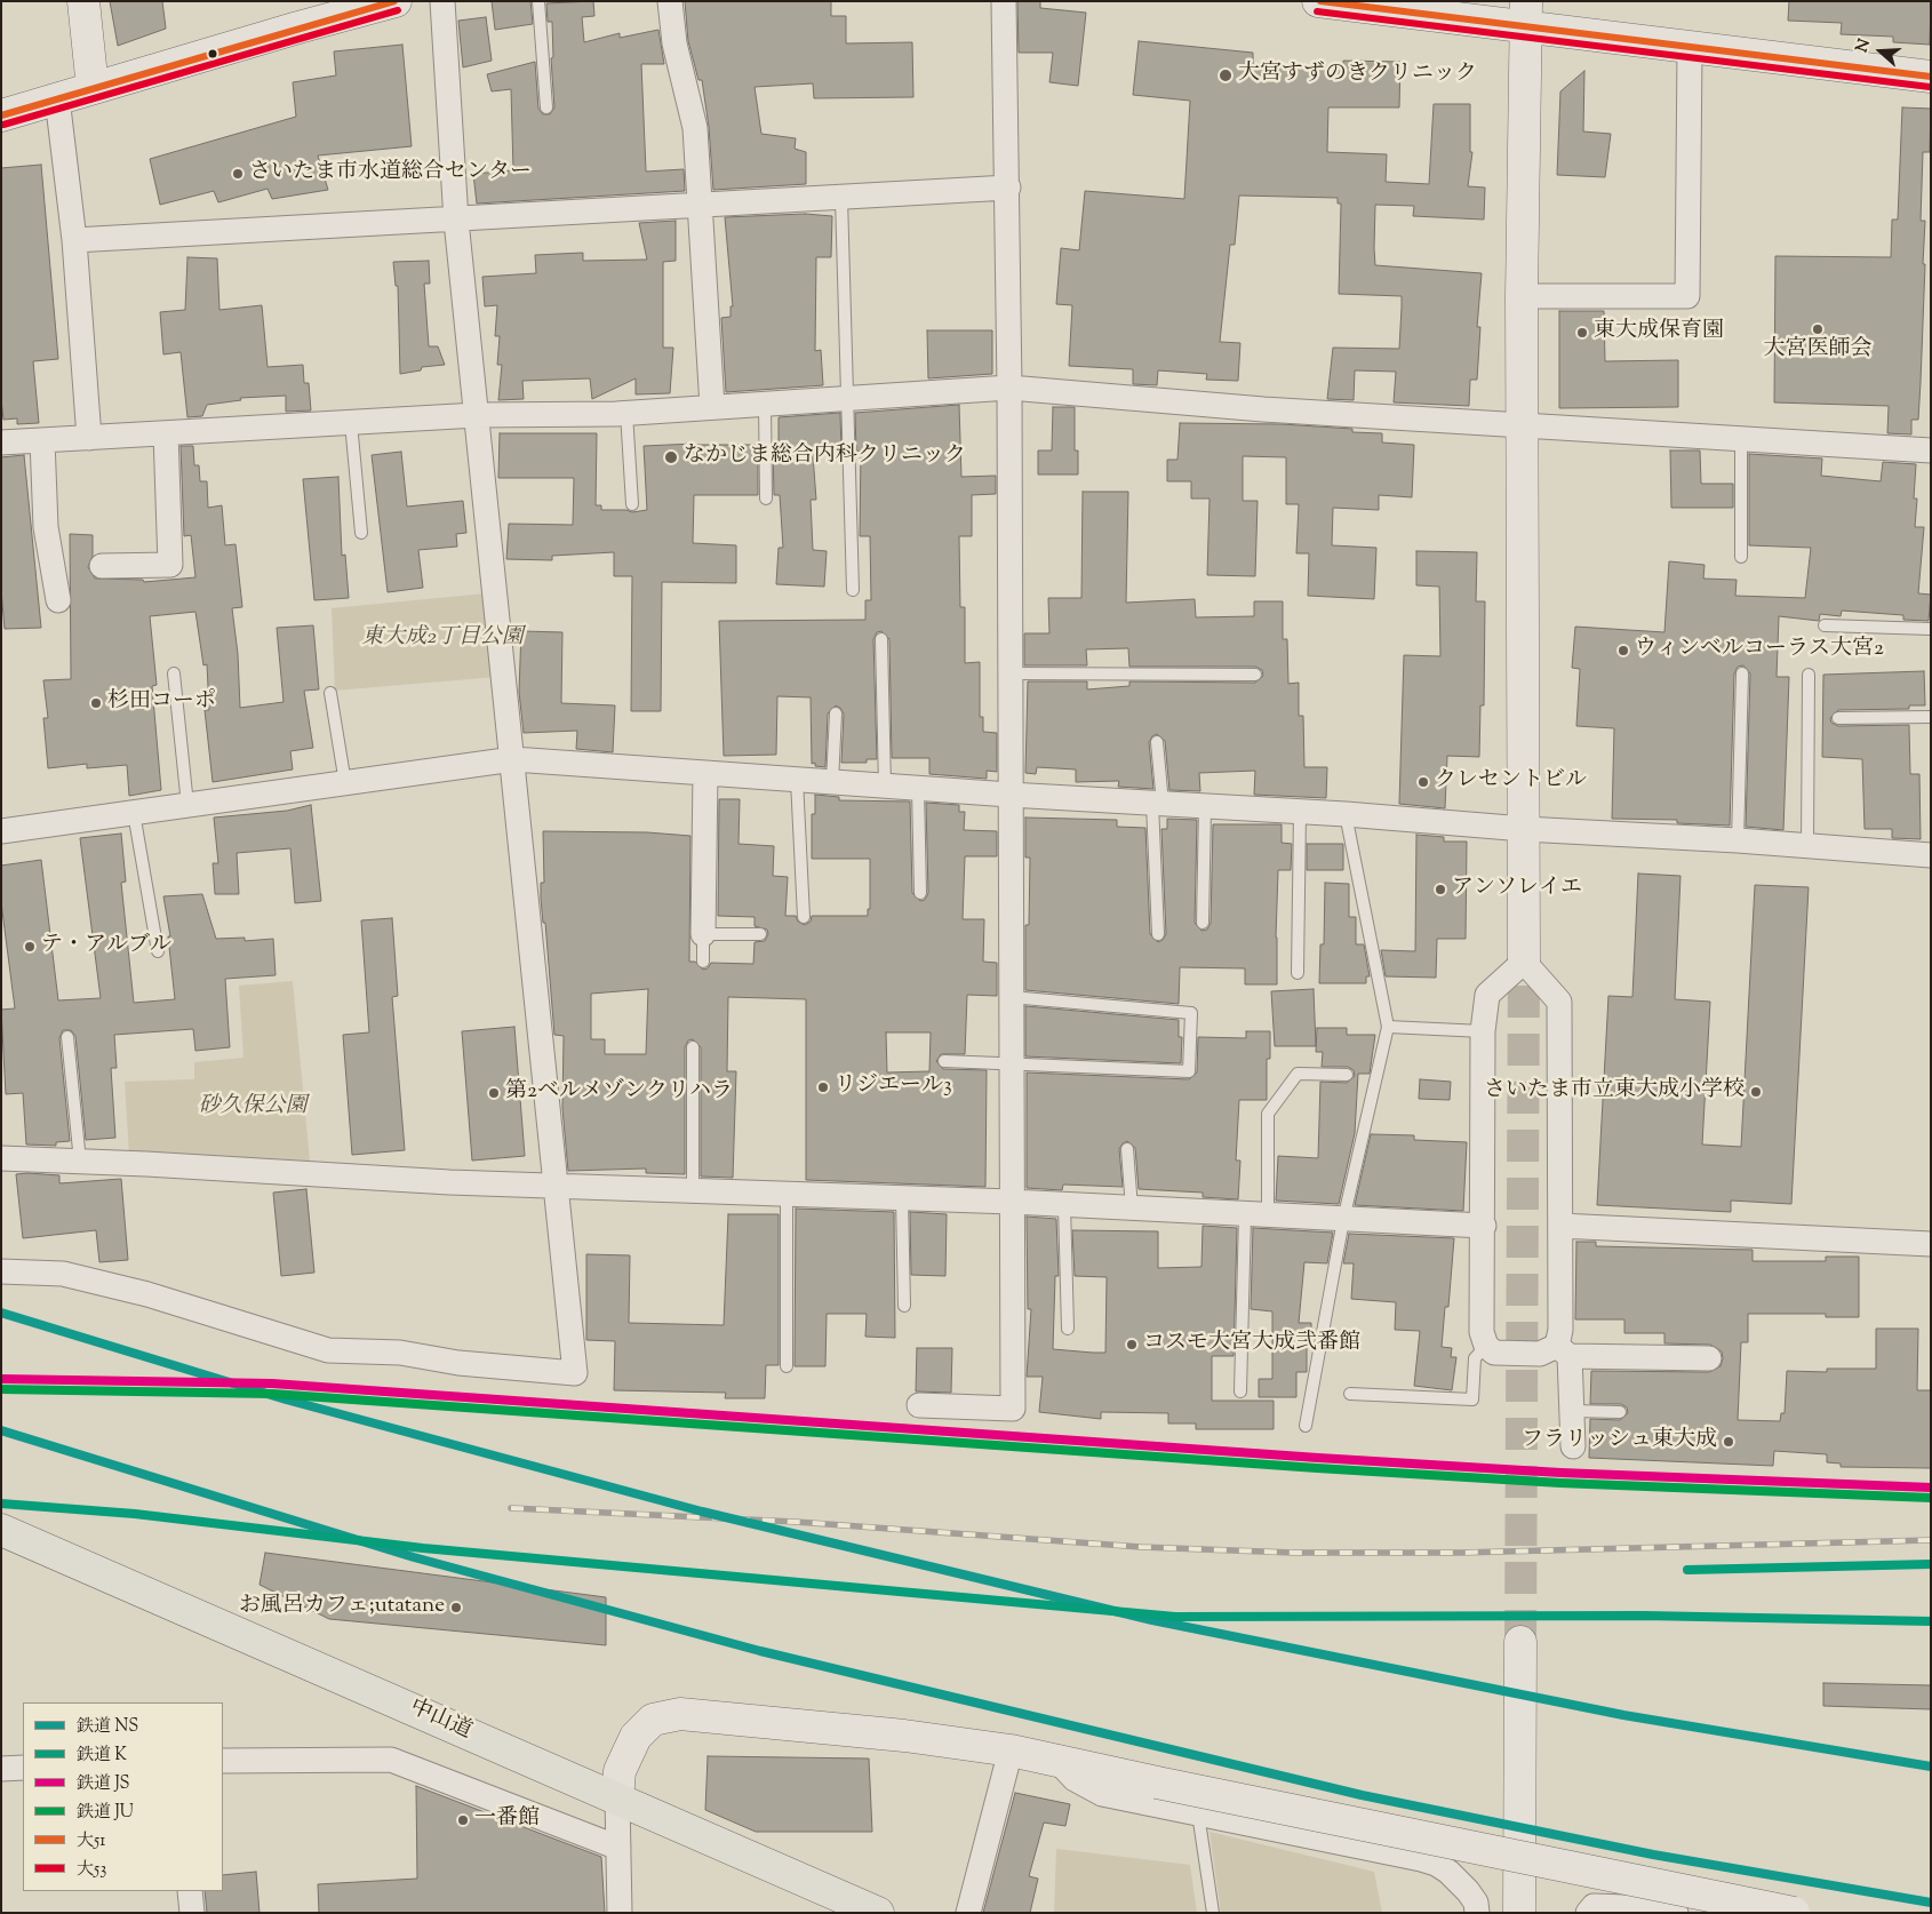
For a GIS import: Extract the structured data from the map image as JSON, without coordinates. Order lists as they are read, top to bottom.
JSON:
{
  "streets": {
    "highway": ["中山道"]
  },
  "parks": ["東大成2丁目公園", "砂久保公園"],
  "places": [
    "大宮すずのきクリニック",
    "さいたま市水道総合センター",
    "大宮医師会",
    "東大成保育園",
    "なかじま総合内科クリニック",
    "ウィンベルコーラス大宮2",
    "杉田コーポ",
    "クレセントビル",
    "アンソレイエ",
    "テ・アルブル",
    "リジエール3",
    "さいたま市立東大成小学校",
    "第2ベルメゾンクリハラ",
    "コスモ大宮大成弐番館",
    "フラリッシュ東大成",
    "お風呂カフェ;utatane",
    "一番館"
  ],
  "lines": [
    "transit line 大51",
    "transit line 大53",
    "rail line NS",
    "rail line JS",
    "rail line JU",
    "rail line K"
  ],
  "legend": [
    "鉄道 NS",
    "鉄道 K",
    "鉄道 JS",
    "鉄道 JU",
    "大51",
    "大53"
  ],
  "north": "left"
}
